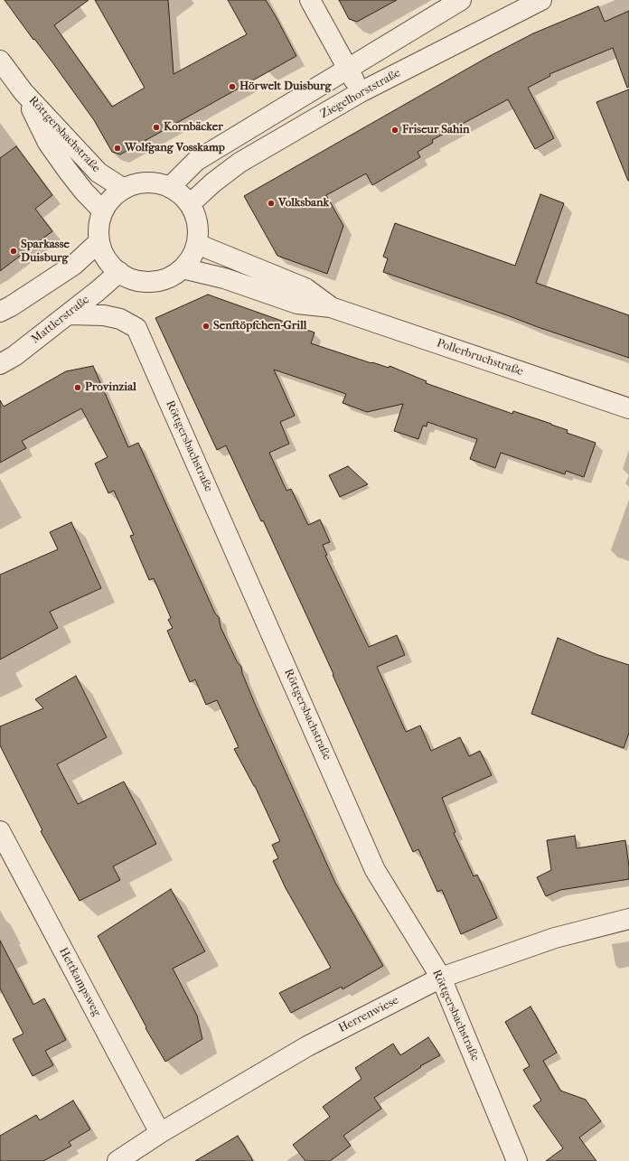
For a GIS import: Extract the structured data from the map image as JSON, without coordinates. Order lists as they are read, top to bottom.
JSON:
{
  "streets": {
    "street": [
      "Ziegelhorststraße",
      "Röttgersbachstraße",
      "Mattlerstraße",
      "Pollerbruchstraße",
      "Hettkampsweg",
      "Herrenwiese"
    ]
  },
  "crossings": [
    ["Ziegelhorststraße", "Röttgersbachstraße"],
    ["Ziegelhorststraße", "Mattlerstraße"],
    ["Ziegelhorststraße", "Pollerbruchstraße"],
    ["Röttgersbachstraße", "Mattlerstraße"],
    ["Röttgersbachstraße", "Pollerbruchstraße"],
    ["Röttgersbachstraße", "Herrenwiese"],
    ["Mattlerstraße", "Pollerbruchstraße"],
    ["Hettkampsweg", "Herrenwiese"]
  ],
  "places": [
    "Hörwelt Duisburg",
    "Kornbäcker",
    "Friseur Sahin",
    "Wolfgang Vosskamp",
    "Volksbank",
    "Sparkasse Duisburg",
    "Senftöpfchen-Grill",
    "Provinzial"
  ]
}
